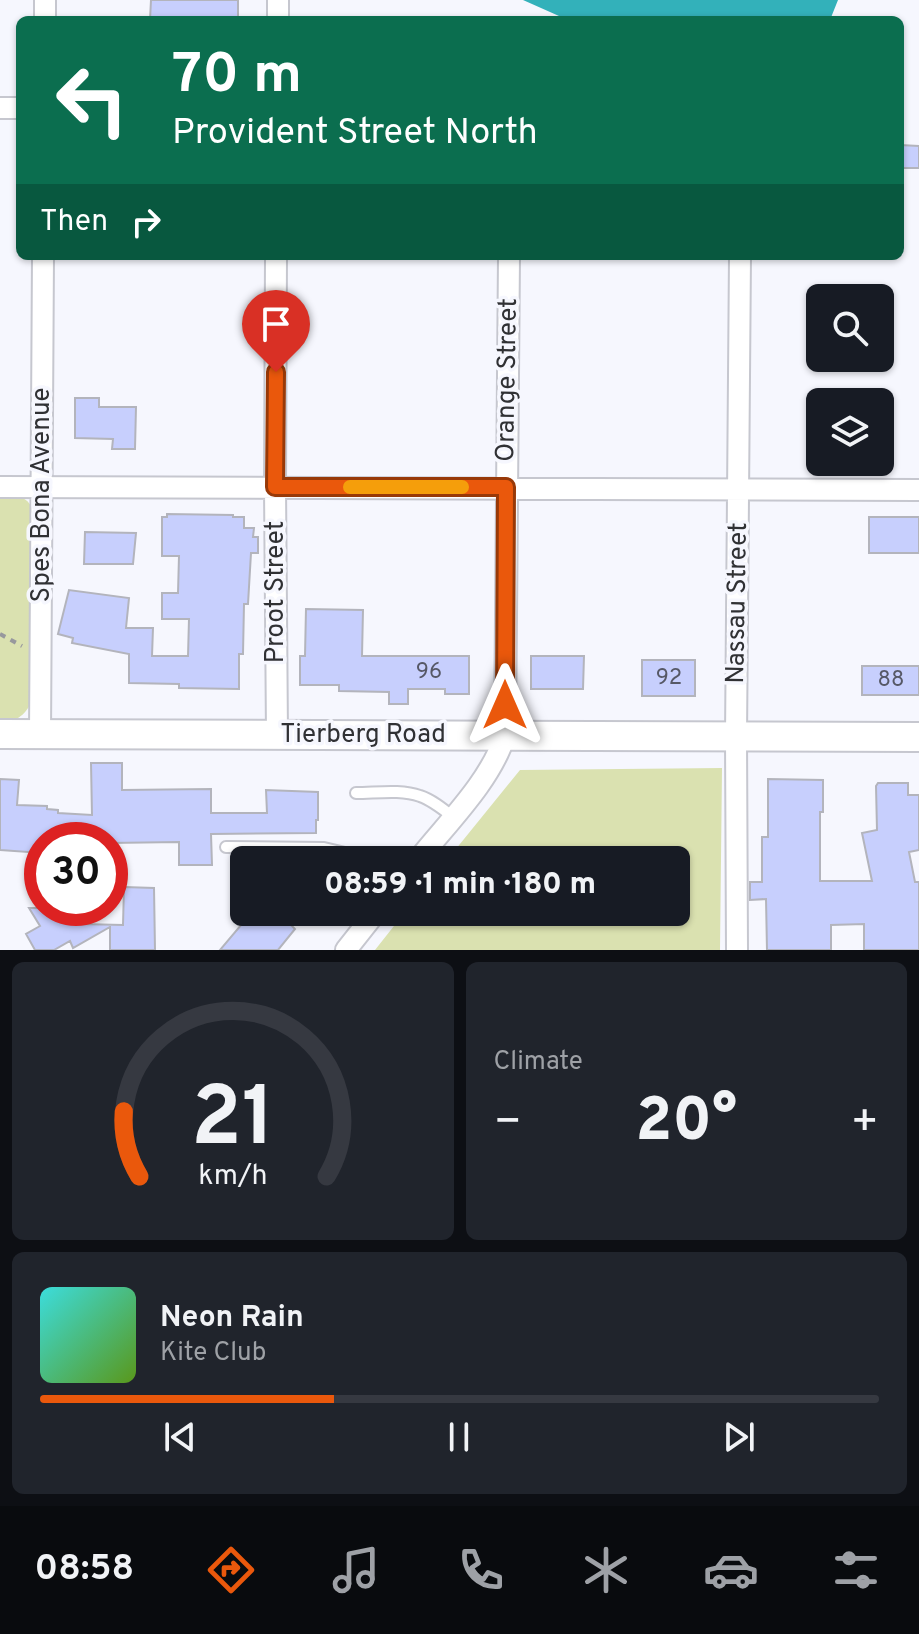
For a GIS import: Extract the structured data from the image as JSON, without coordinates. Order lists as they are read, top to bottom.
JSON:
{
  "streets": {
    "street": [
      "Orange Street",
      "Spes Bona Avenue",
      "Proot Street",
      "Nassau Street",
      "Tierberg Road"
    ]
  },
  "crossings": [
    ["Orange Street", "Tierberg Road"],
    ["Spes Bona Avenue", "Tierberg Road"],
    ["Proot Street", "Tierberg Road"],
    ["Nassau Street", "Tierberg Road"]
  ],
  "house_numbers": ["96", "92", "88"],
  "page": {
    "turn": ["70 m", "Provident Street North"],
    "then": "Then",
    "limit": "30",
    "trip": "08:59 · 1 min · 180 m",
    "tile": "Climate",
    "heat": ["−", "20°", "+"],
    "song": ["Neon Rain", "Kite Club"],
    "tabs": "08:58",
    "gauge": ["21", "km/h"]
  }
}
